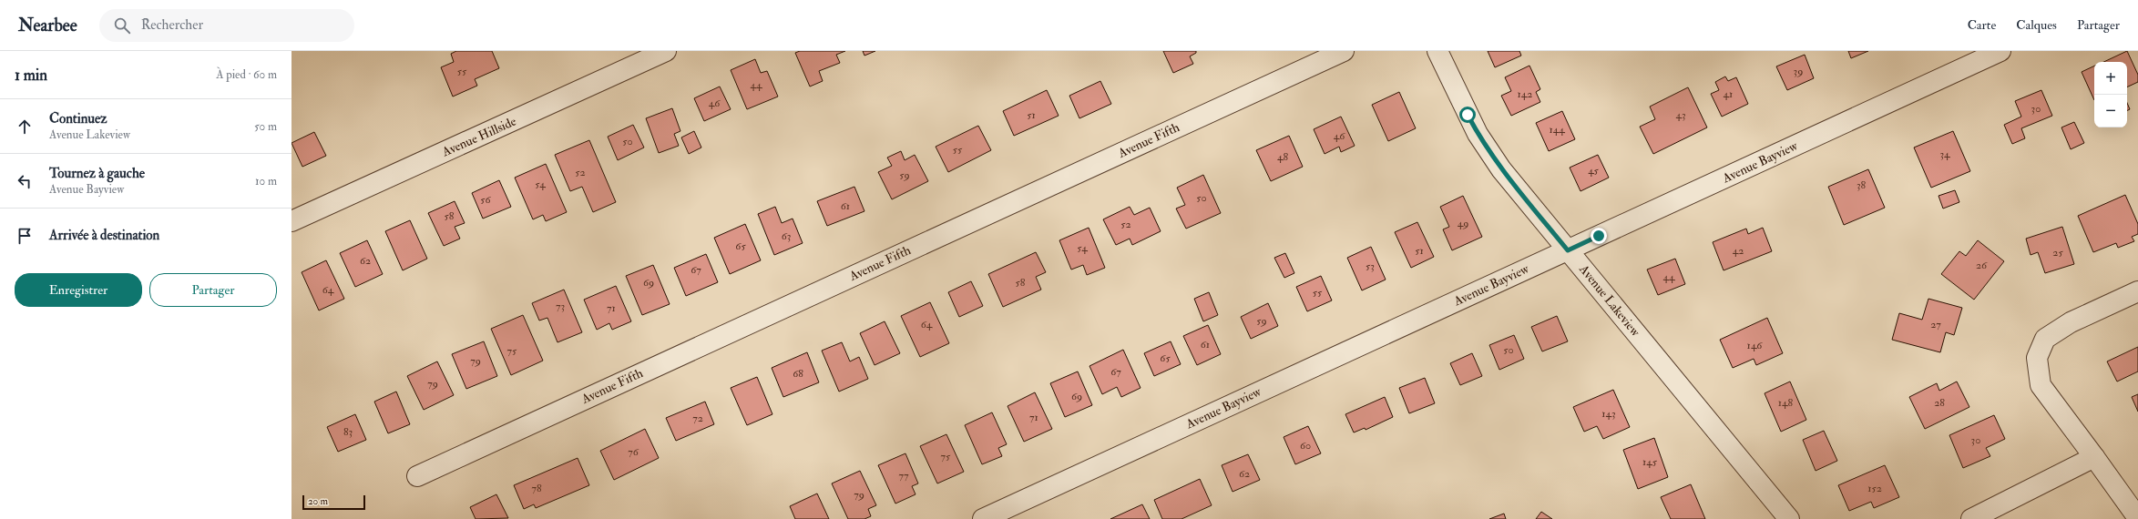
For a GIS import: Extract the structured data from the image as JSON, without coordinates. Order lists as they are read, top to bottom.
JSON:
{
  "streets": {
    "street": [
      "Avenue Hillside",
      "Avenue Fifth",
      "Avenue Bayview",
      "Avenue Lakeview"
    ]
  },
  "crossings": [
    ["Avenue Bayview", "Avenue Lakeview"]
  ],
  "house_numbers": [
    "55",
    "39",
    "44",
    "142",
    "41",
    "46",
    "30",
    "51",
    "43",
    "144",
    "46",
    "50",
    "55",
    "34",
    "48",
    "45",
    "52",
    "59",
    "54",
    "38",
    "50",
    "56",
    "61",
    "58",
    "49",
    "52",
    "63",
    "65",
    "54",
    "51",
    "42",
    "25",
    "62",
    "26",
    "53",
    "67",
    "44",
    "69",
    "58",
    "64",
    "55",
    "73",
    "71",
    "59",
    "64",
    "27",
    "61",
    "146",
    "50",
    "75",
    "65",
    "79",
    "67",
    "68",
    "79",
    "69",
    "148",
    "28",
    "143",
    "71",
    "72",
    "83",
    "30",
    "60",
    "76",
    "75",
    "145",
    "62",
    "77",
    "78",
    "152",
    "79"
  ],
  "scale_bar": "20 m",
  "page": {
    "header": "Nearbee",
    "search": "Rechercher",
    "nav": ["Carte", "Calques", "Partager"],
    "heading": ["1 min", "À pied · 60 m"],
    "map_buttons": ["+", "−"],
    "list": [
      ["Continuez", "Avenue Lakeview", "50 m"],
      ["Tournez à gauche", "Avenue Bayview", "10 m"],
      "Arrivée à destination"
    ],
    "buttons": ["Enregistrer", "Partager"],
    "scale": "20 m"
  }
}
